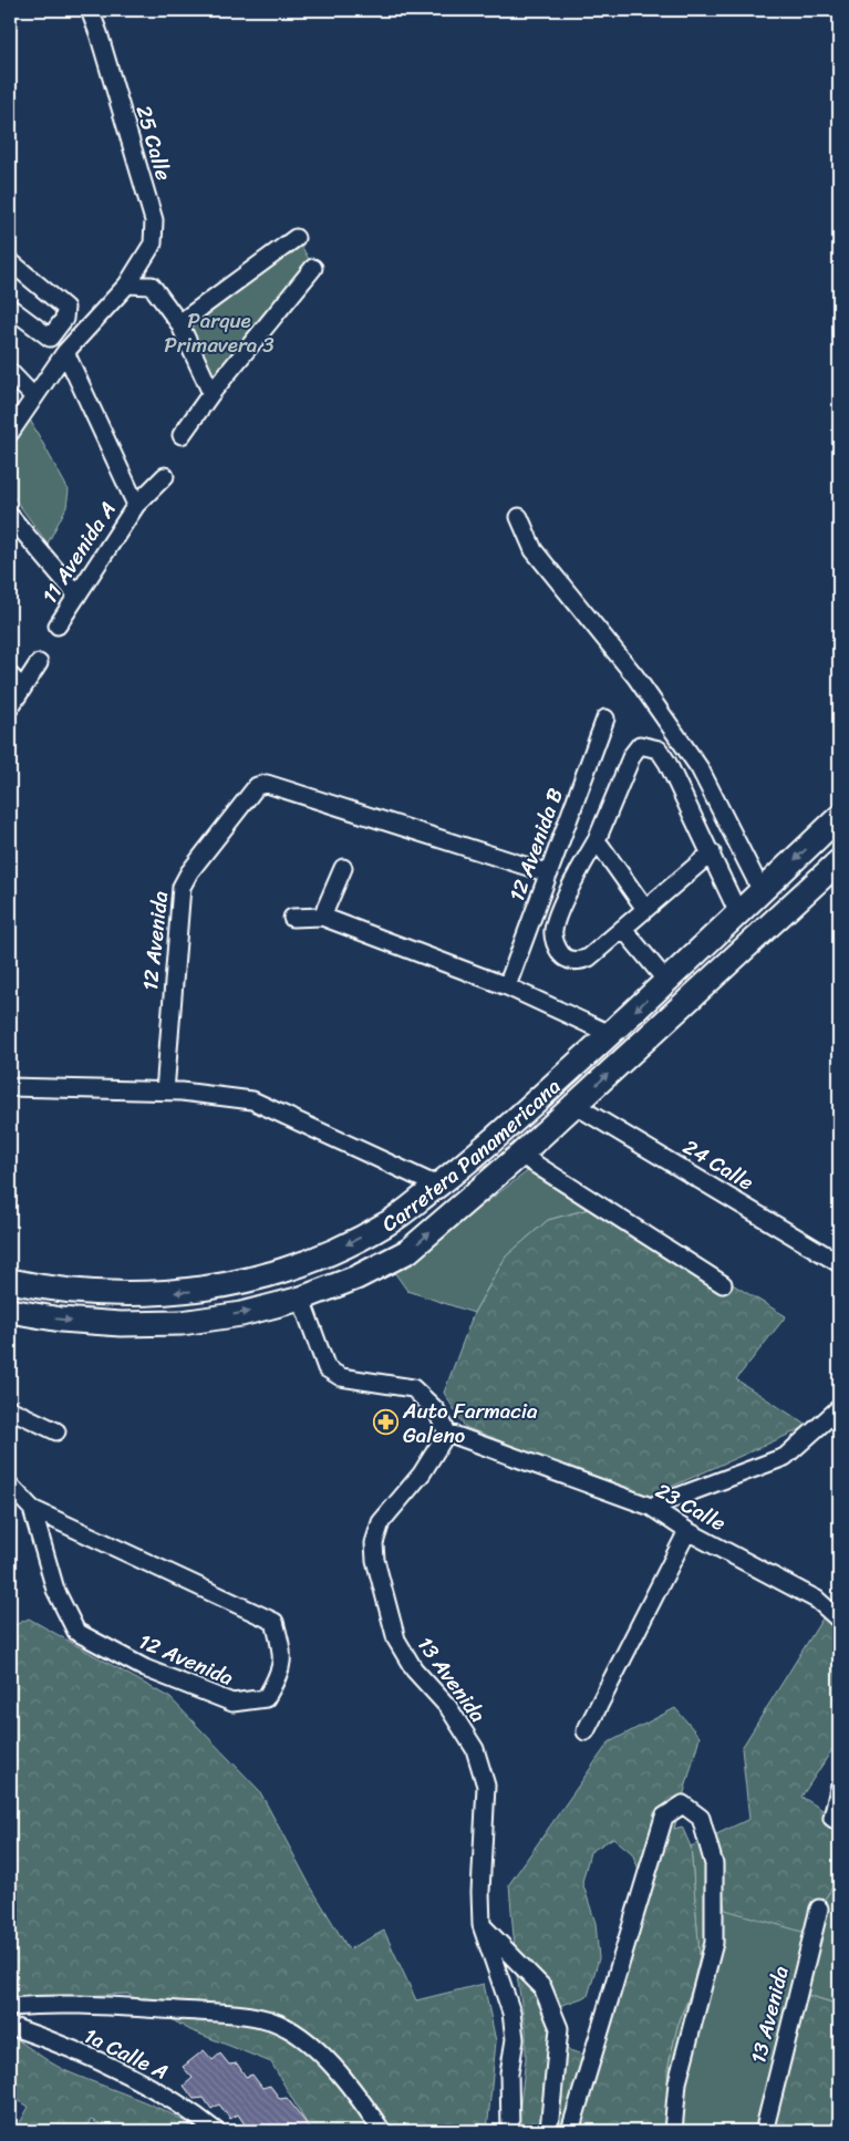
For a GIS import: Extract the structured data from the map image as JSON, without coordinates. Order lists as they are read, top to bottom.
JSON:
{
  "streets": {
    "highway": ["Carretera Panamericana"],
    "street": [
      "25 Calle",
      "11 Avenida A",
      "12 Avenida B",
      "12 Avenida",
      "24 Calle",
      "23 Calle",
      "13 Avenida",
      "1a Calle A"
    ]
  },
  "crossings": [
    ["12 Avenida B", "12 Avenida"],
    ["Carretera Panamericana", "24 Calle"],
    ["23 Calle", "13 Avenida"]
  ],
  "parks": ["Parque Primavera 3"],
  "places": {
    "pharmacy": ["Auto Farmacia Galeno"]
  }
}
